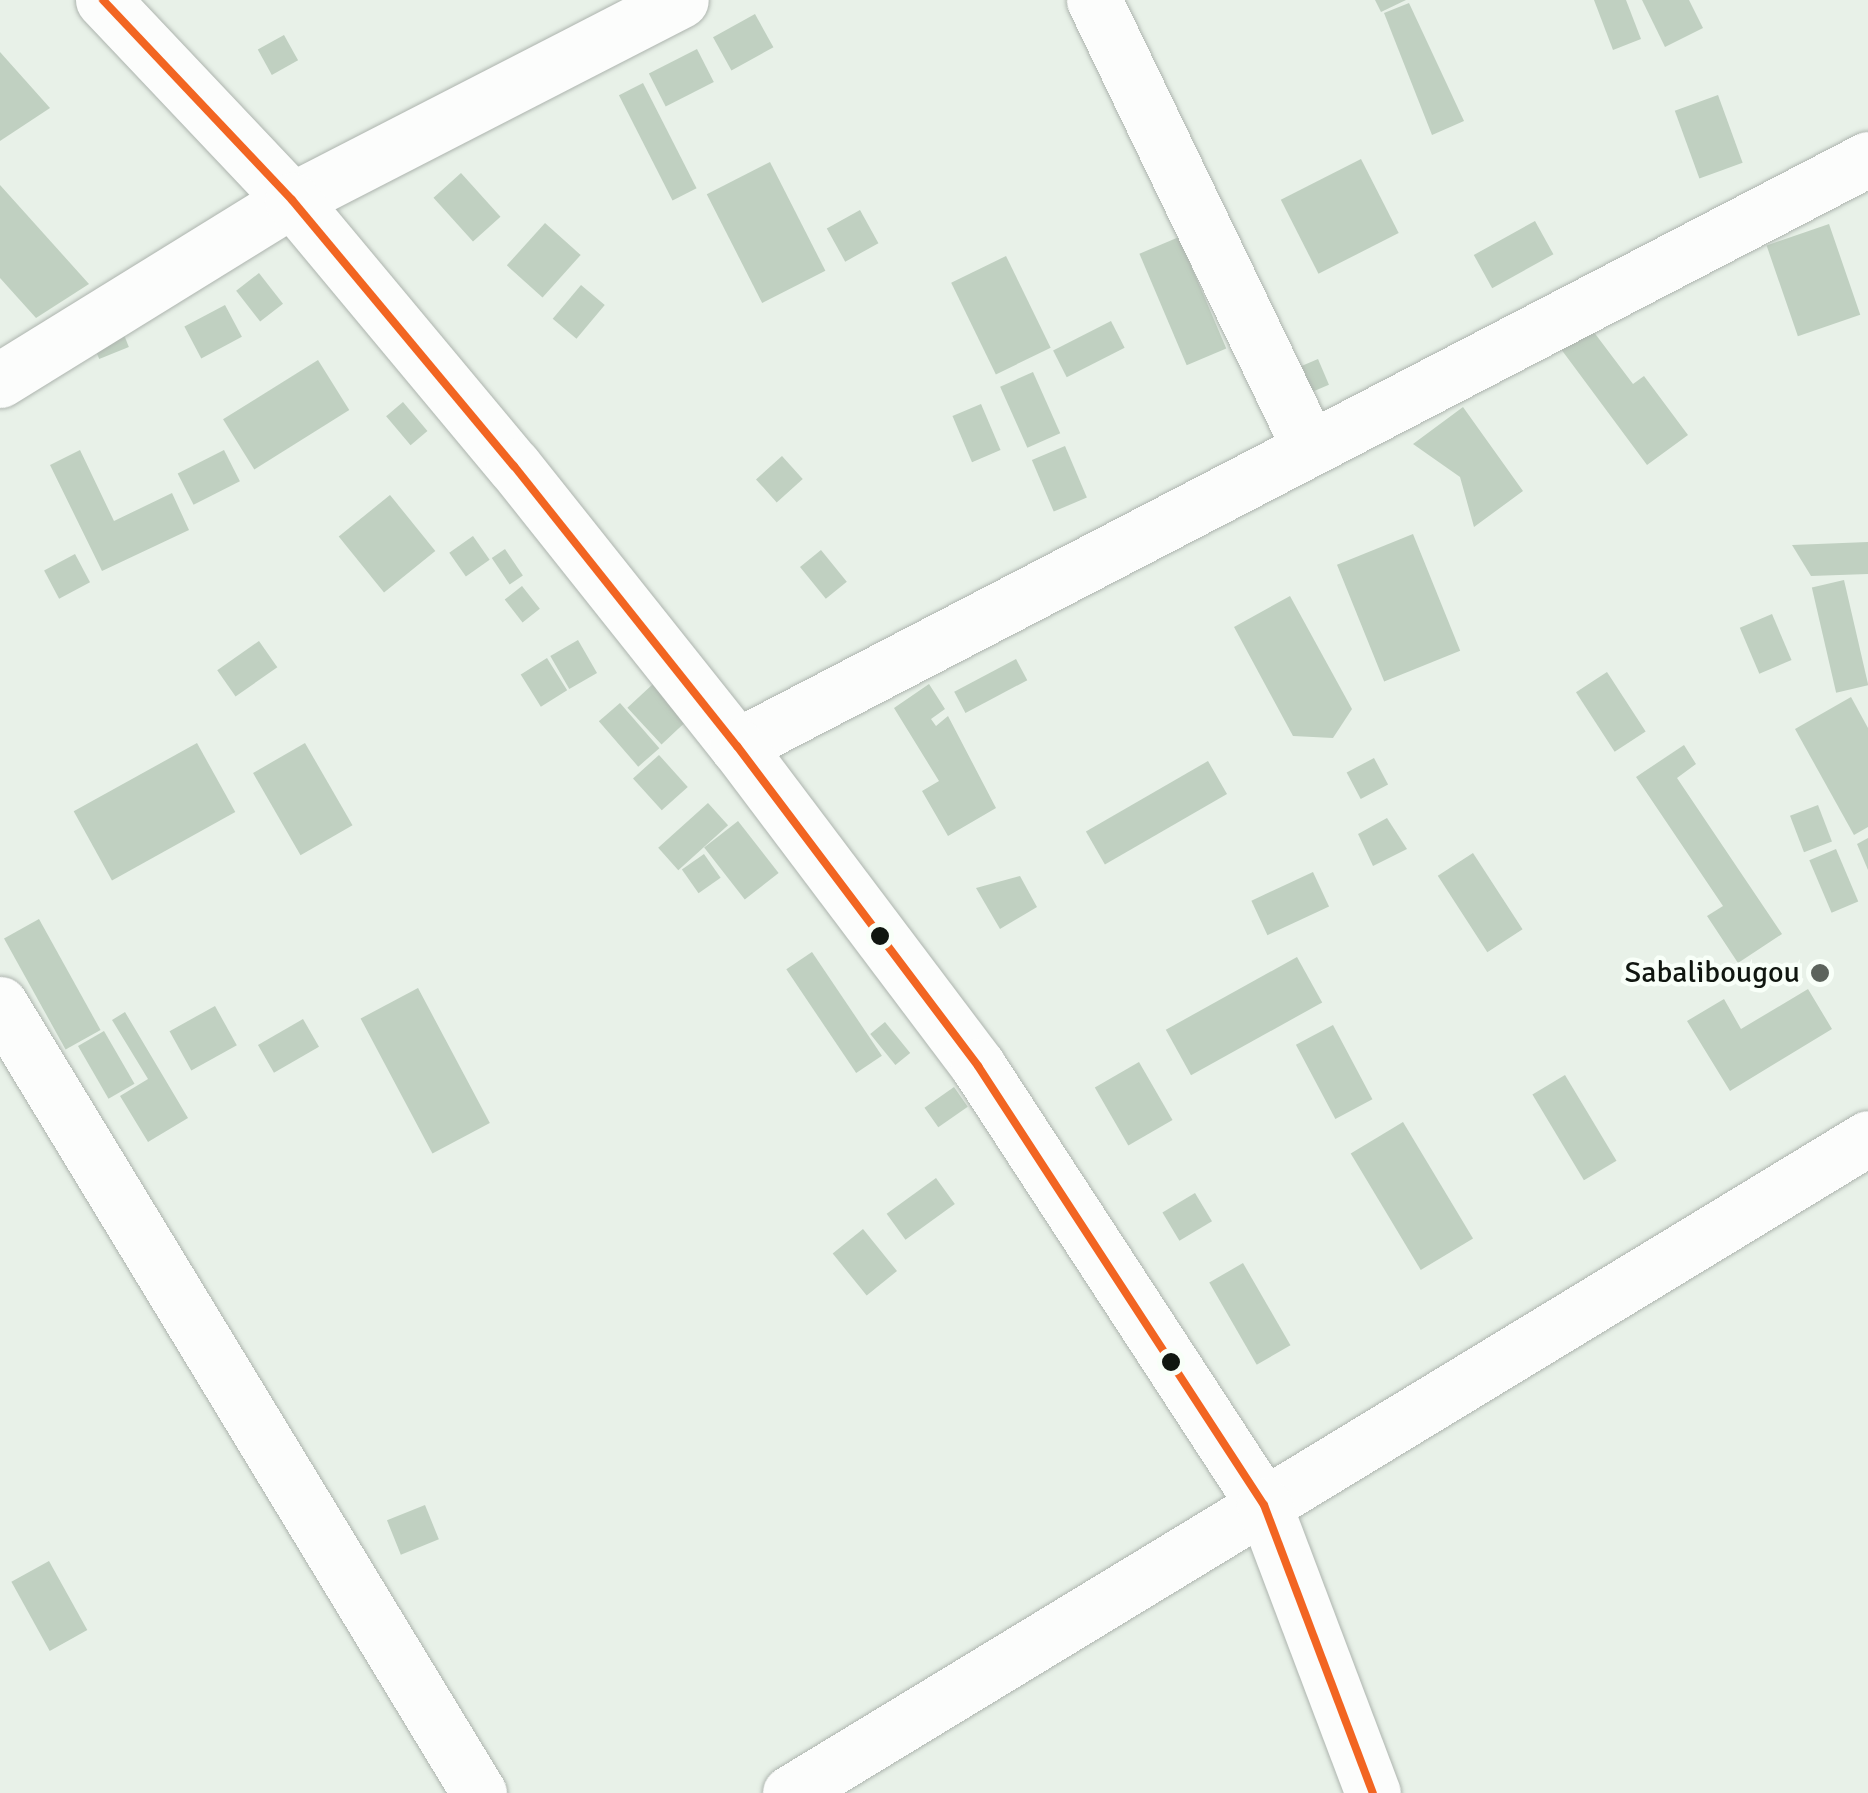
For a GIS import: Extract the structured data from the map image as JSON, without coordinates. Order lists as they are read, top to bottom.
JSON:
{
  "places": ["Sabalibougou"]
}
